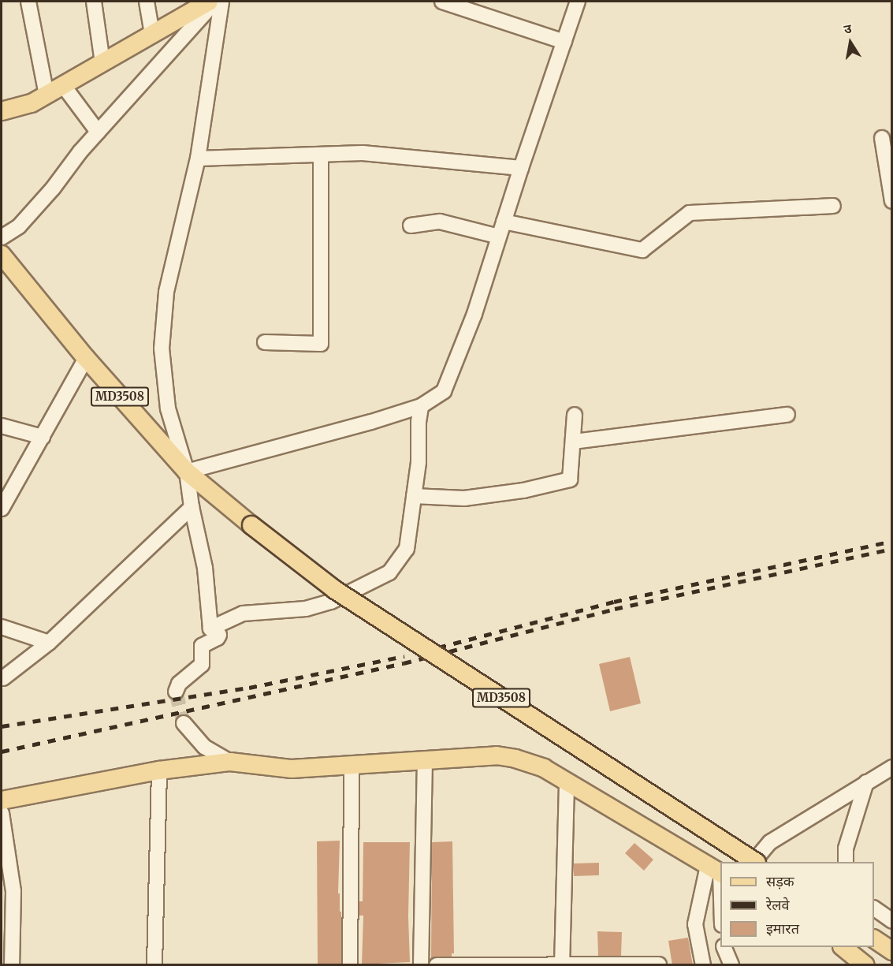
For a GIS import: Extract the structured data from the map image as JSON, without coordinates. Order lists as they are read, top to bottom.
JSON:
{
  "streets": {
    "main road": ["MD3508"]
  },
  "legend": ["सड़क", "रेलवे", "इमारत"],
  "north": "top"
}
